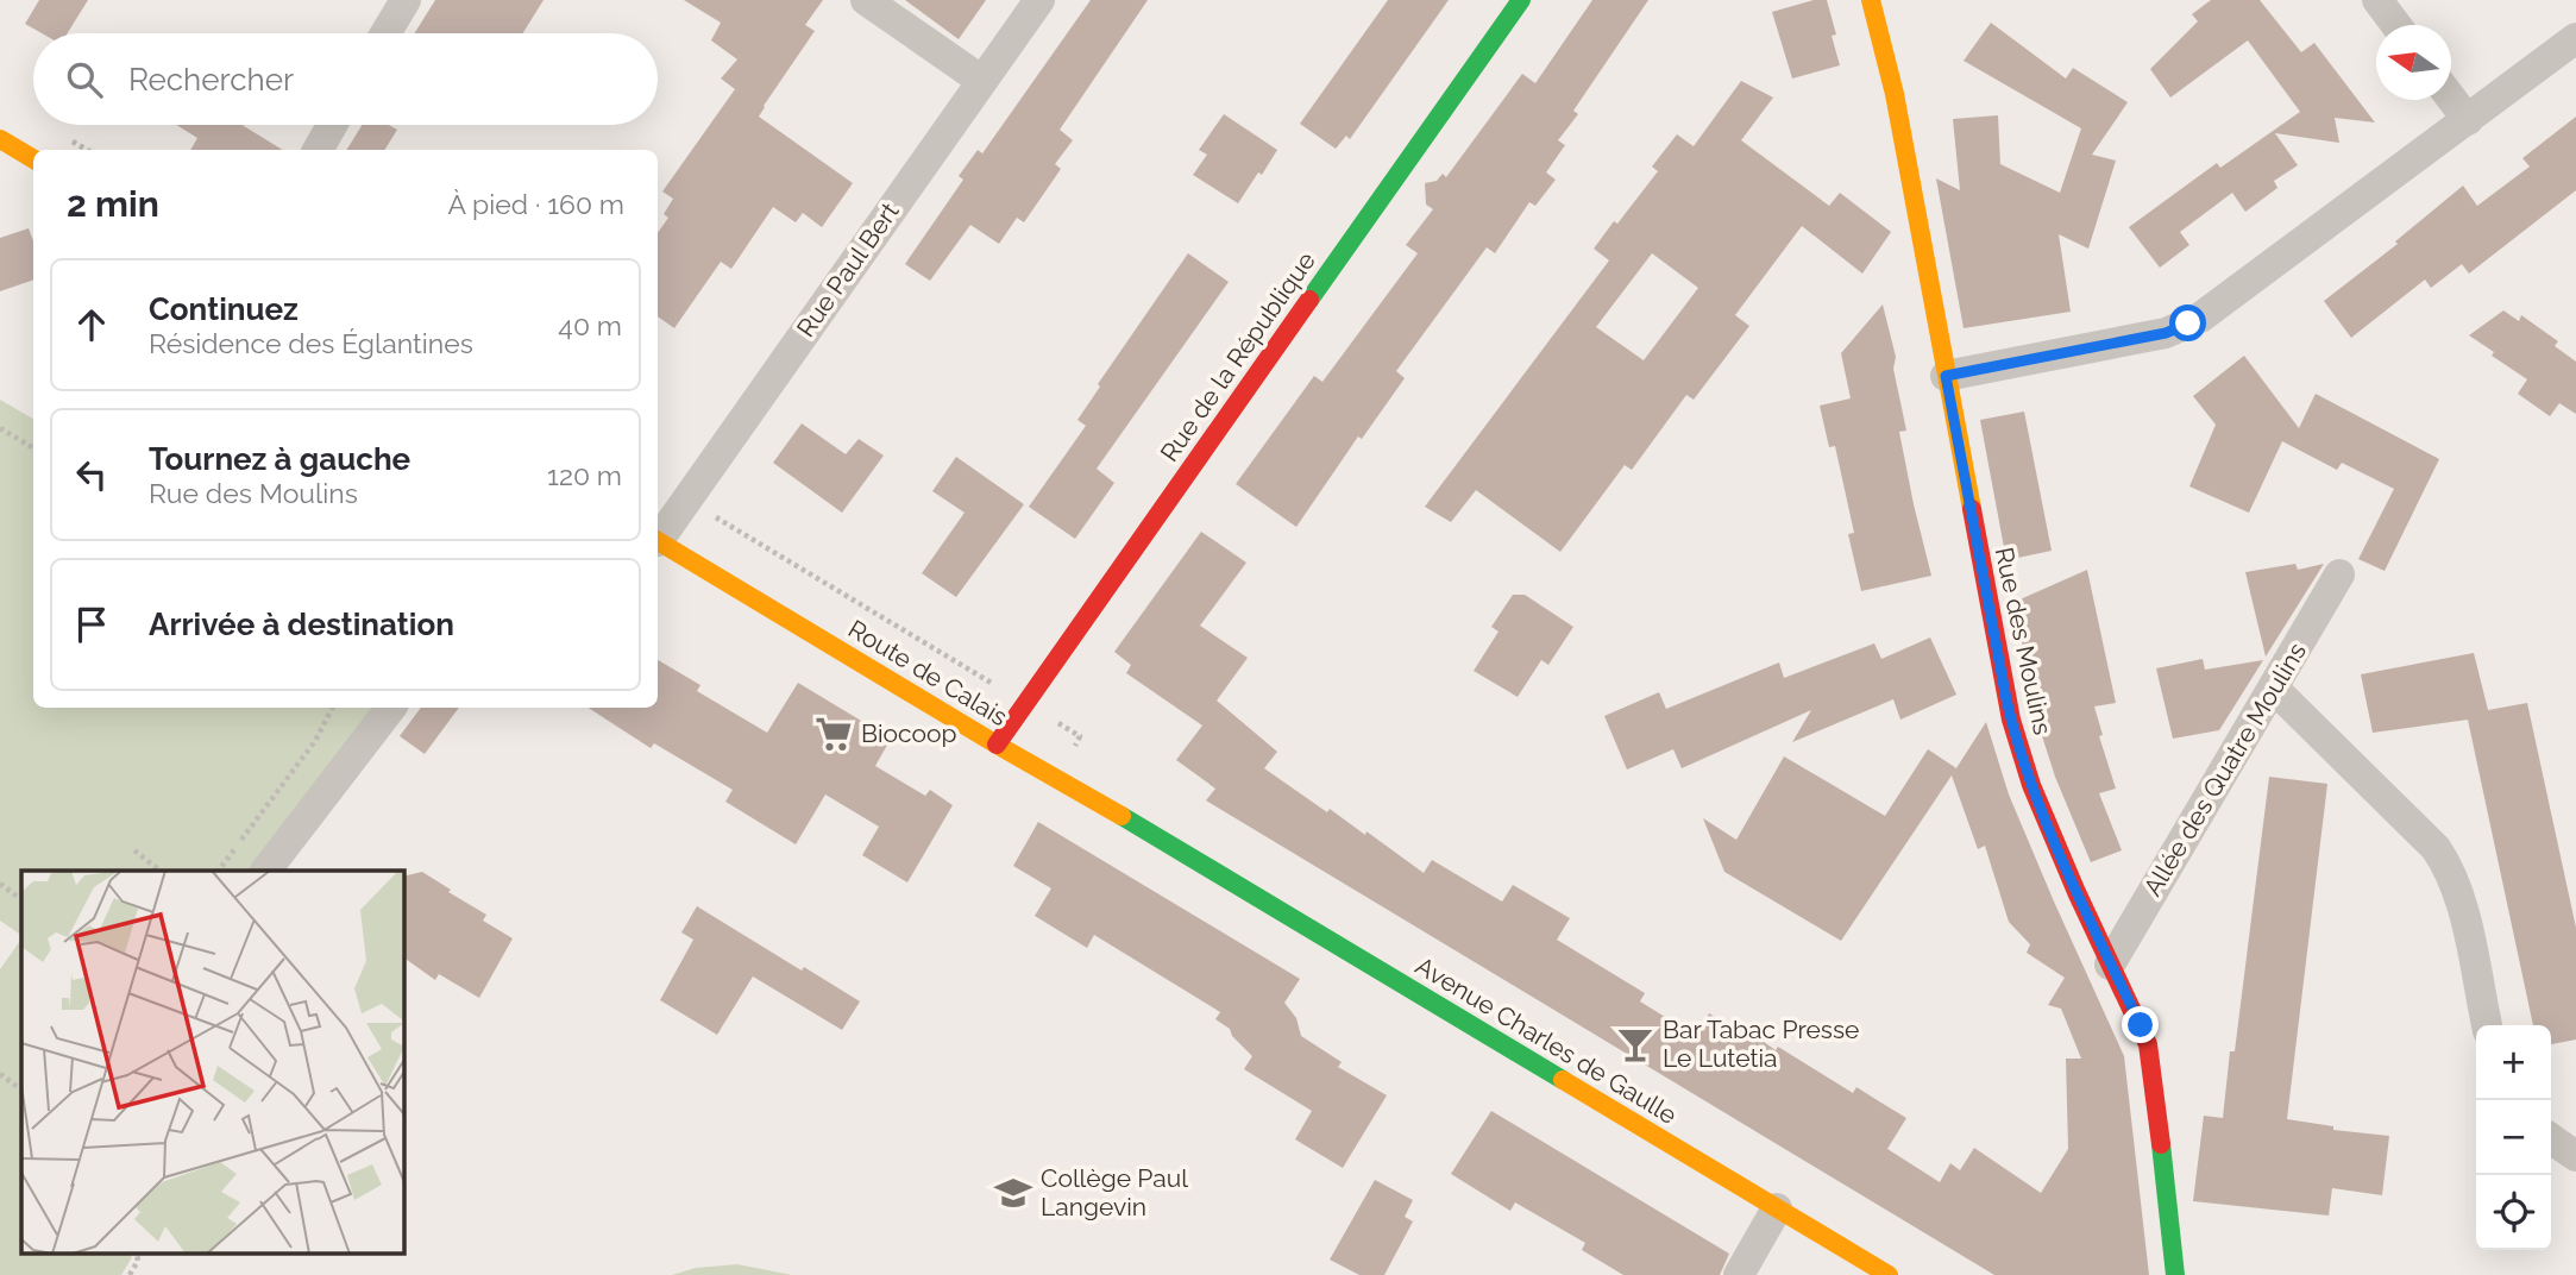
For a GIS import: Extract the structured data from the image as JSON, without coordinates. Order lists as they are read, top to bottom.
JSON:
{
  "streets": {
    "street": [
      "Rue Paul Bert",
      "Rue de la République",
      "Rue des Moulins",
      "Route de Calais",
      "Allée des Quatre Moulins",
      "Avenue Charles de Gaulle"
    ]
  },
  "crossings": [
    ["Rue de la République", "Route de Calais"],
    ["Rue des Moulins", "Allée des Quatre Moulins"],
    ["Route de Calais", "Avenue Charles de Gaulle"]
  ],
  "places": {
    "supermarket": ["Biocoop"],
    "bar": ["Bar Tabac Presse Le Lutetia"],
    "school or university": ["Collège Paul Langevin"]
  },
  "north": "left",
  "page": {
    "search": "Rechercher",
    "heading": ["2 min", "À pied · 160 m"],
    "list": [
      ["Continuez", "Résidence des Églantines", "40 m"],
      ["Tournez à gauche", "Rue des Moulins", "120 m"],
      "Arrivée à destination"
    ],
    "map_buttons": ["+", "−"]
  }
}
